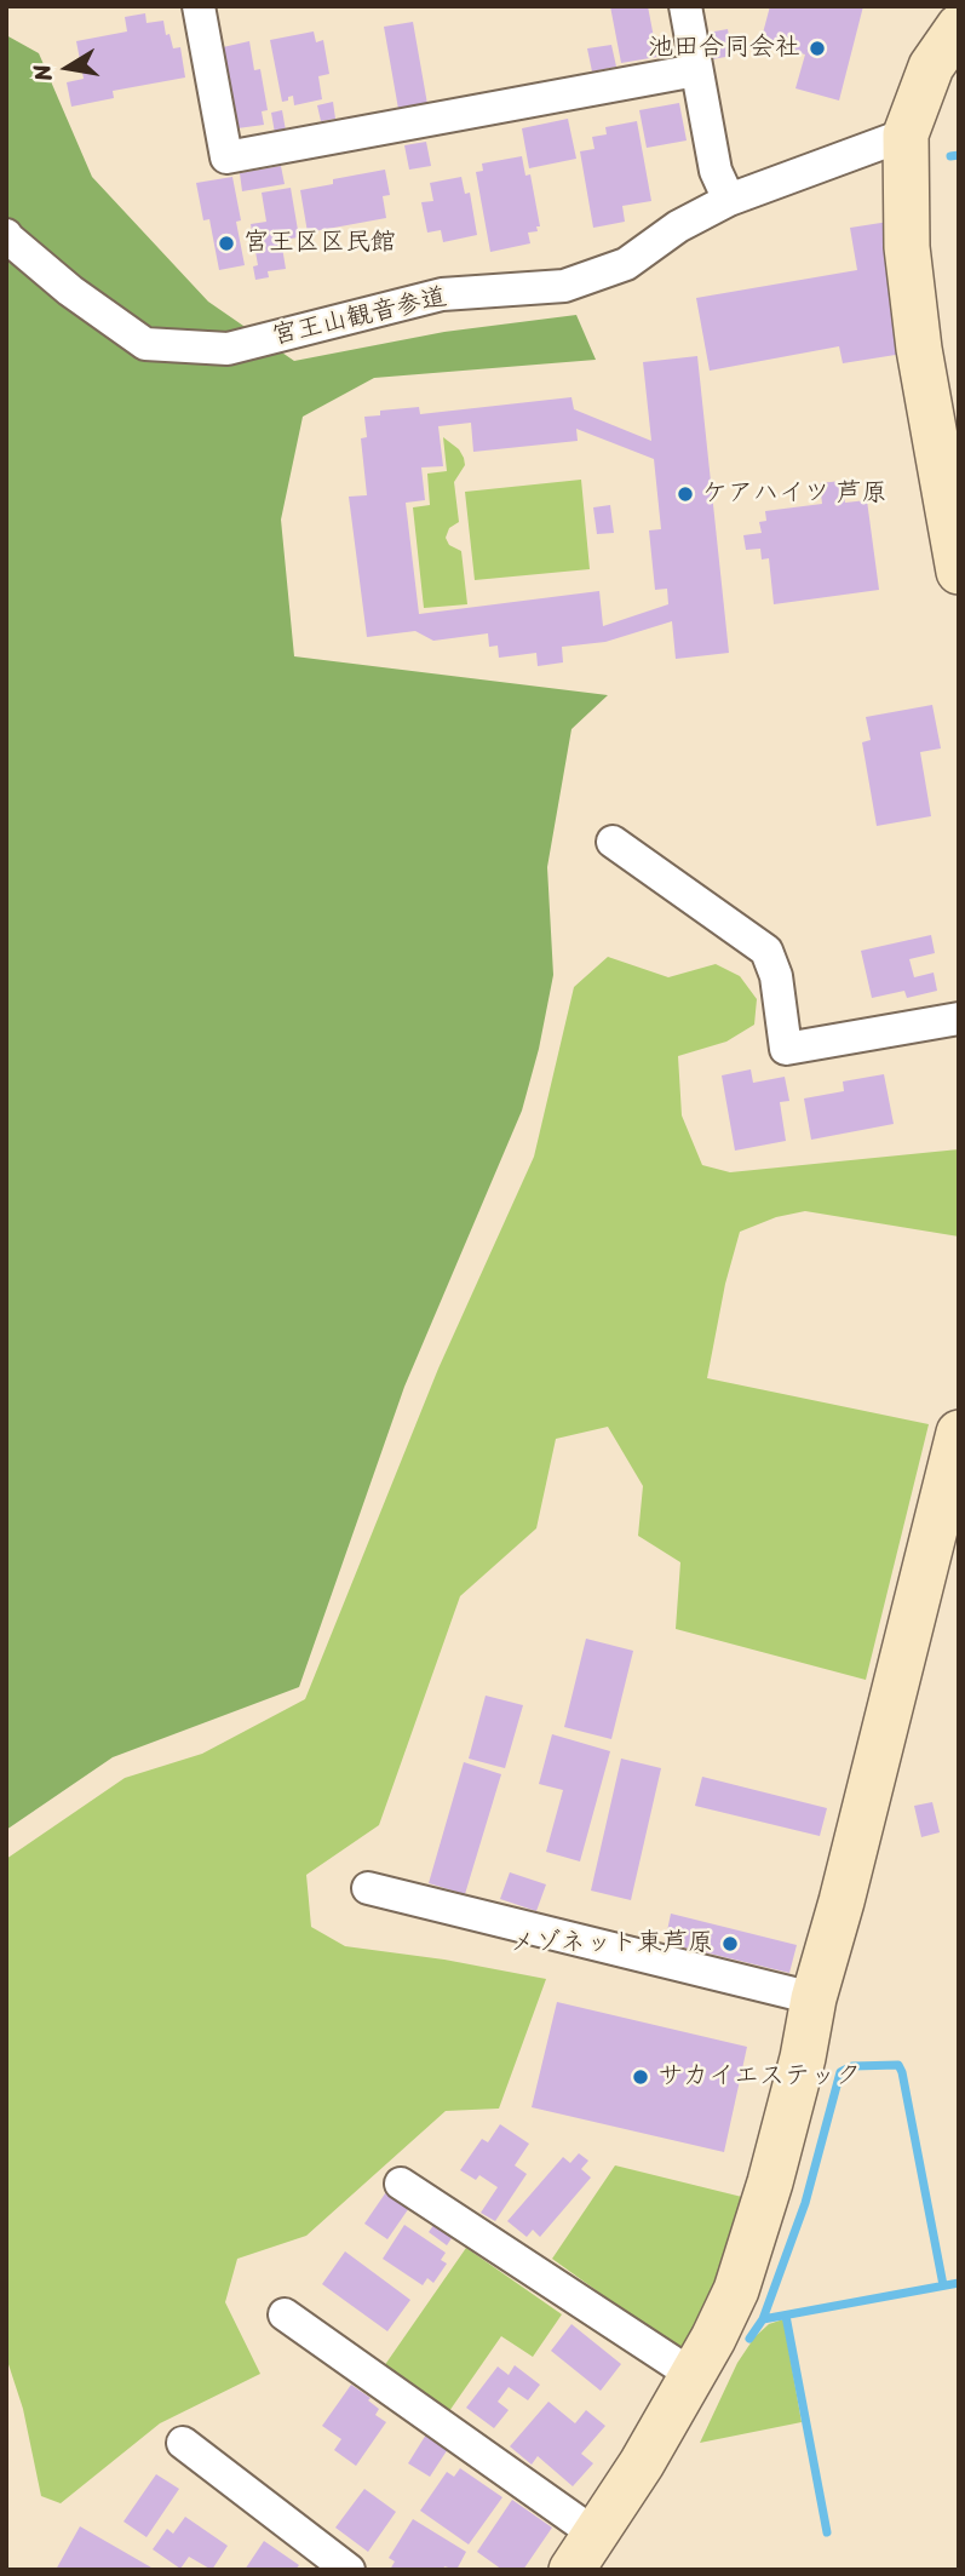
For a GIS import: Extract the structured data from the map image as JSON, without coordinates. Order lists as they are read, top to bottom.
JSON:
{
  "streets": {
    "street": ["宮王山観音参道"]
  },
  "places": [
    "池田合同会社",
    "宮王区区民館",
    "ケアハイツ 芦原",
    "メゾネット東芦原",
    "サカイエステック"
  ],
  "north": "left"
}
